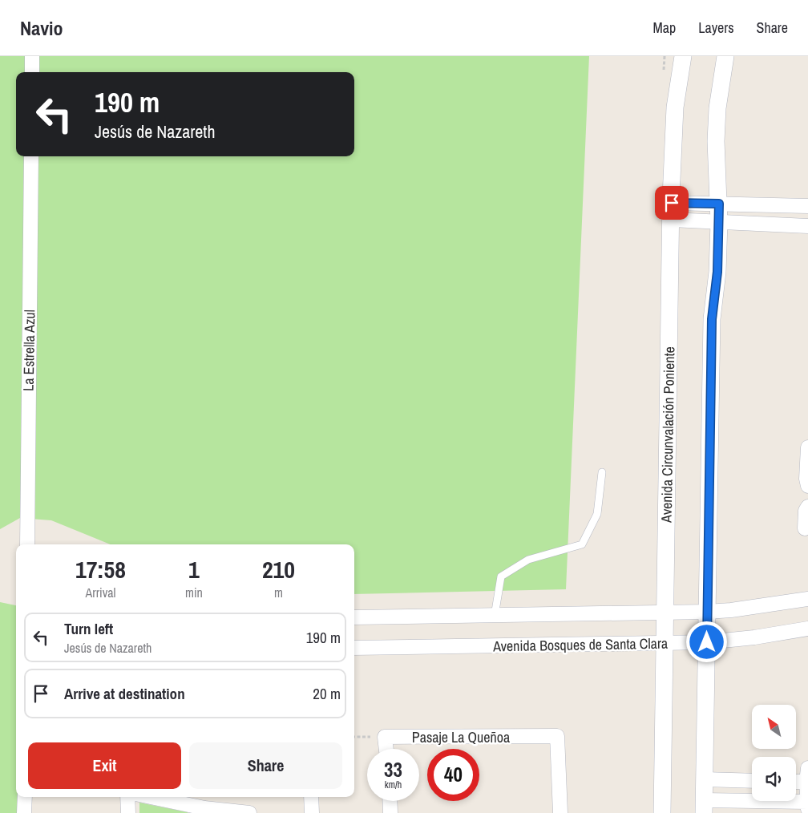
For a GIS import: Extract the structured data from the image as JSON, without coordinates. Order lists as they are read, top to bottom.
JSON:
{
  "streets": {
    "street": [
      "La Estrella Azul",
      "Avenida Circunvalación Poniente",
      "Avenida Bosques de Santa Clara",
      "Pasaje La Queñoa"
    ]
  },
  "crossings": [
    ["Avenida Circunvalación Poniente", "Avenida Bosques de Santa Clara"]
  ],
  "north": "top left",
  "page": {
    "header": "Navio",
    "nav": ["Map", "Layers", "Share"],
    "turn": ["190 m", "Jesús de Nazareth"],
    "eta": [
      "17:58",
      "Arrival",
      "1",
      "min",
      "210",
      "m"
    ],
    "list": [
      {
        "name": "Turn left",
        "note": "Jesús de Nazareth",
        "value": "190 m"
      },
      {
        "name": "Arrive at destination",
        "value": "20 m"
      }
    ],
    "buttons": ["Exit", "Share"],
    "speed": "33 km/h",
    "limit": "40"
  }
}
